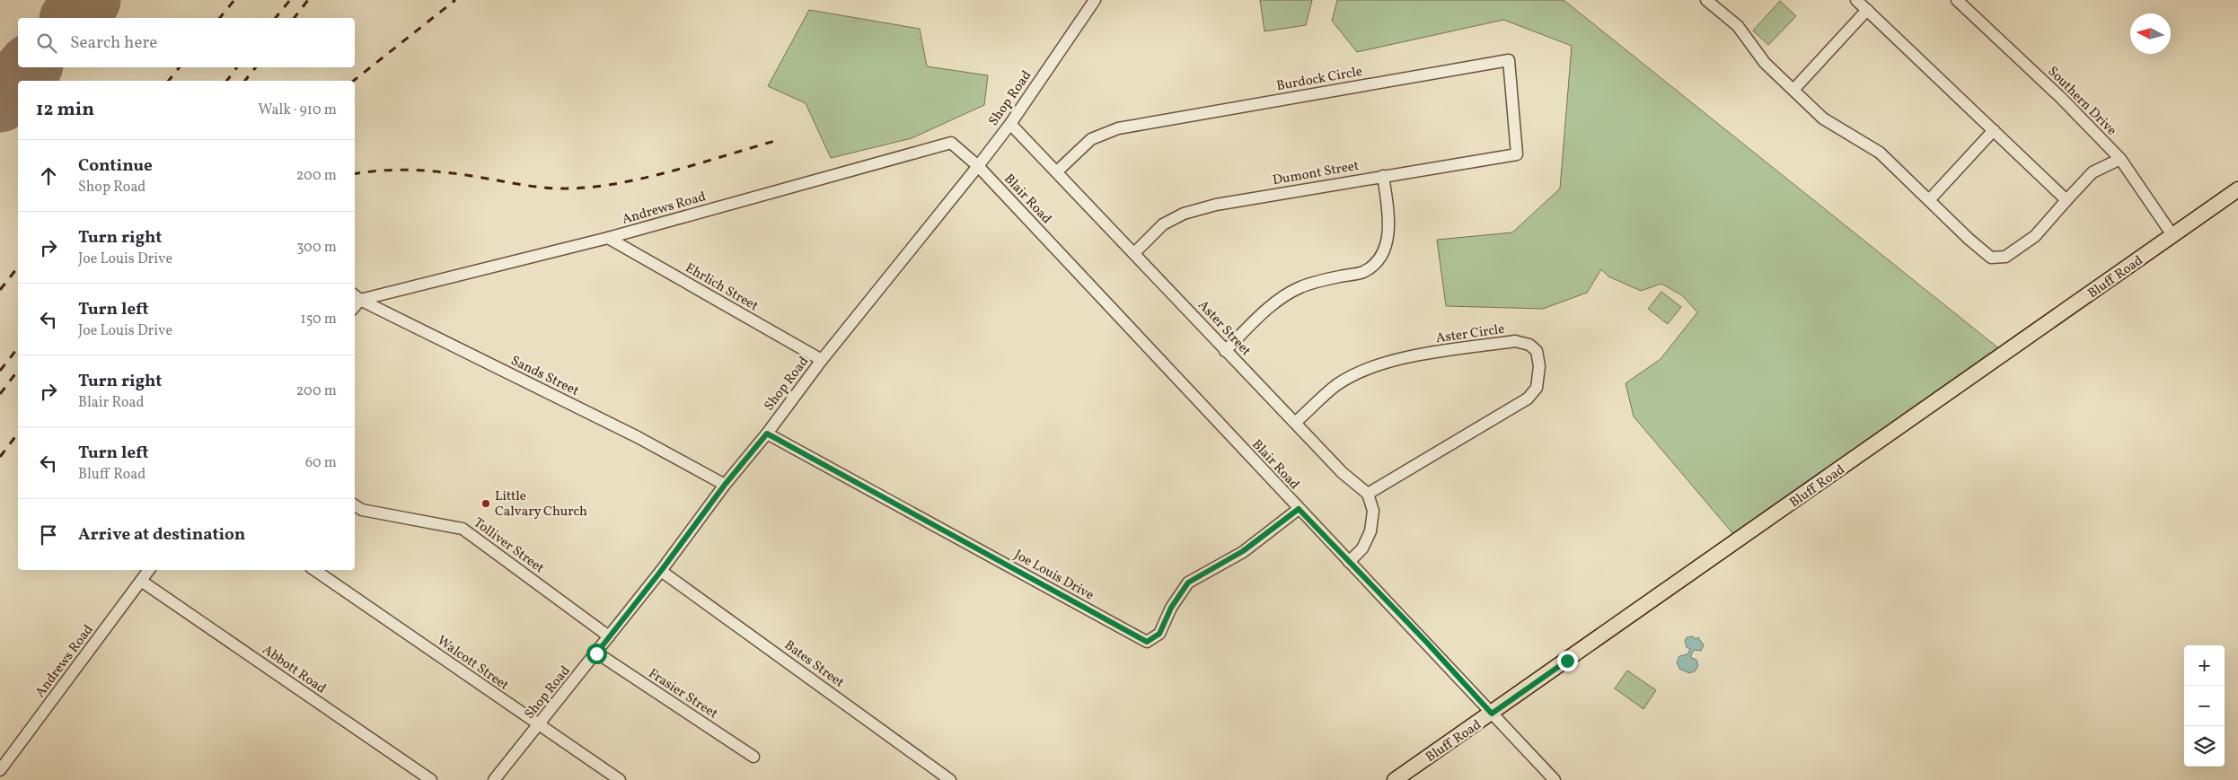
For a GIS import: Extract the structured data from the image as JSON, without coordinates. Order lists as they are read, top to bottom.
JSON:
{
  "streets": {
    "main road": ["Bluff Road"],
    "street": [
      "Burdock Circle",
      "Shop Road",
      "Southern Drive",
      "Dumont Street",
      "Blair Road",
      "Andrews Road",
      "Ehrlich Street",
      "Aster Street",
      "Aster Circle",
      "Sands Street",
      "Tolliver Street",
      "Joe Louis Drive",
      "Walcott Street",
      "Bates Street",
      "Abbott Road",
      "Frasier Street"
    ]
  },
  "crossings": [
    ["Burdock Circle", "Dumont Street"],
    ["Burdock Circle", "Aster Street"],
    ["Shop Road", "Blair Road"],
    ["Shop Road", "Andrews Road"],
    ["Shop Road", "Ehrlich Street"],
    ["Shop Road", "Aster Street"],
    ["Shop Road", "Sands Street"],
    ["Shop Road", "Tolliver Street"],
    ["Shop Road", "Joe Louis Drive"],
    ["Shop Road", "Walcott Street"],
    ["Shop Road", "Bates Street"],
    ["Shop Road", "Frasier Street"],
    ["Southern Drive", "Bluff Road"],
    ["Dumont Street", "Aster Street"],
    ["Blair Road", "Andrews Road"],
    ["Blair Road", "Bluff Road"],
    ["Blair Road", "Joe Louis Drive"],
    ["Andrews Road", "Ehrlich Street"],
    ["Andrews Road", "Sands Street"],
    ["Andrews Road", "Abbott Road"],
    ["Aster Street", "Aster Circle"]
  ],
  "places": ["Little Calvary Church"],
  "north": "left",
  "page": {
    "search": "Search here",
    "heading": ["12 min", "Walk · 910 m"],
    "list": [
      ["Continue", "Shop Road", "200 m"],
      ["Turn right", "Joe Louis Drive", "300 m"],
      ["Turn left", "Joe Louis Drive", "150 m"],
      ["Turn right", "Blair Road", "200 m"],
      ["Turn left", "Bluff Road", "60 m"],
      "Arrive at destination"
    ],
    "map_buttons": ["+", "−"]
  }
}
